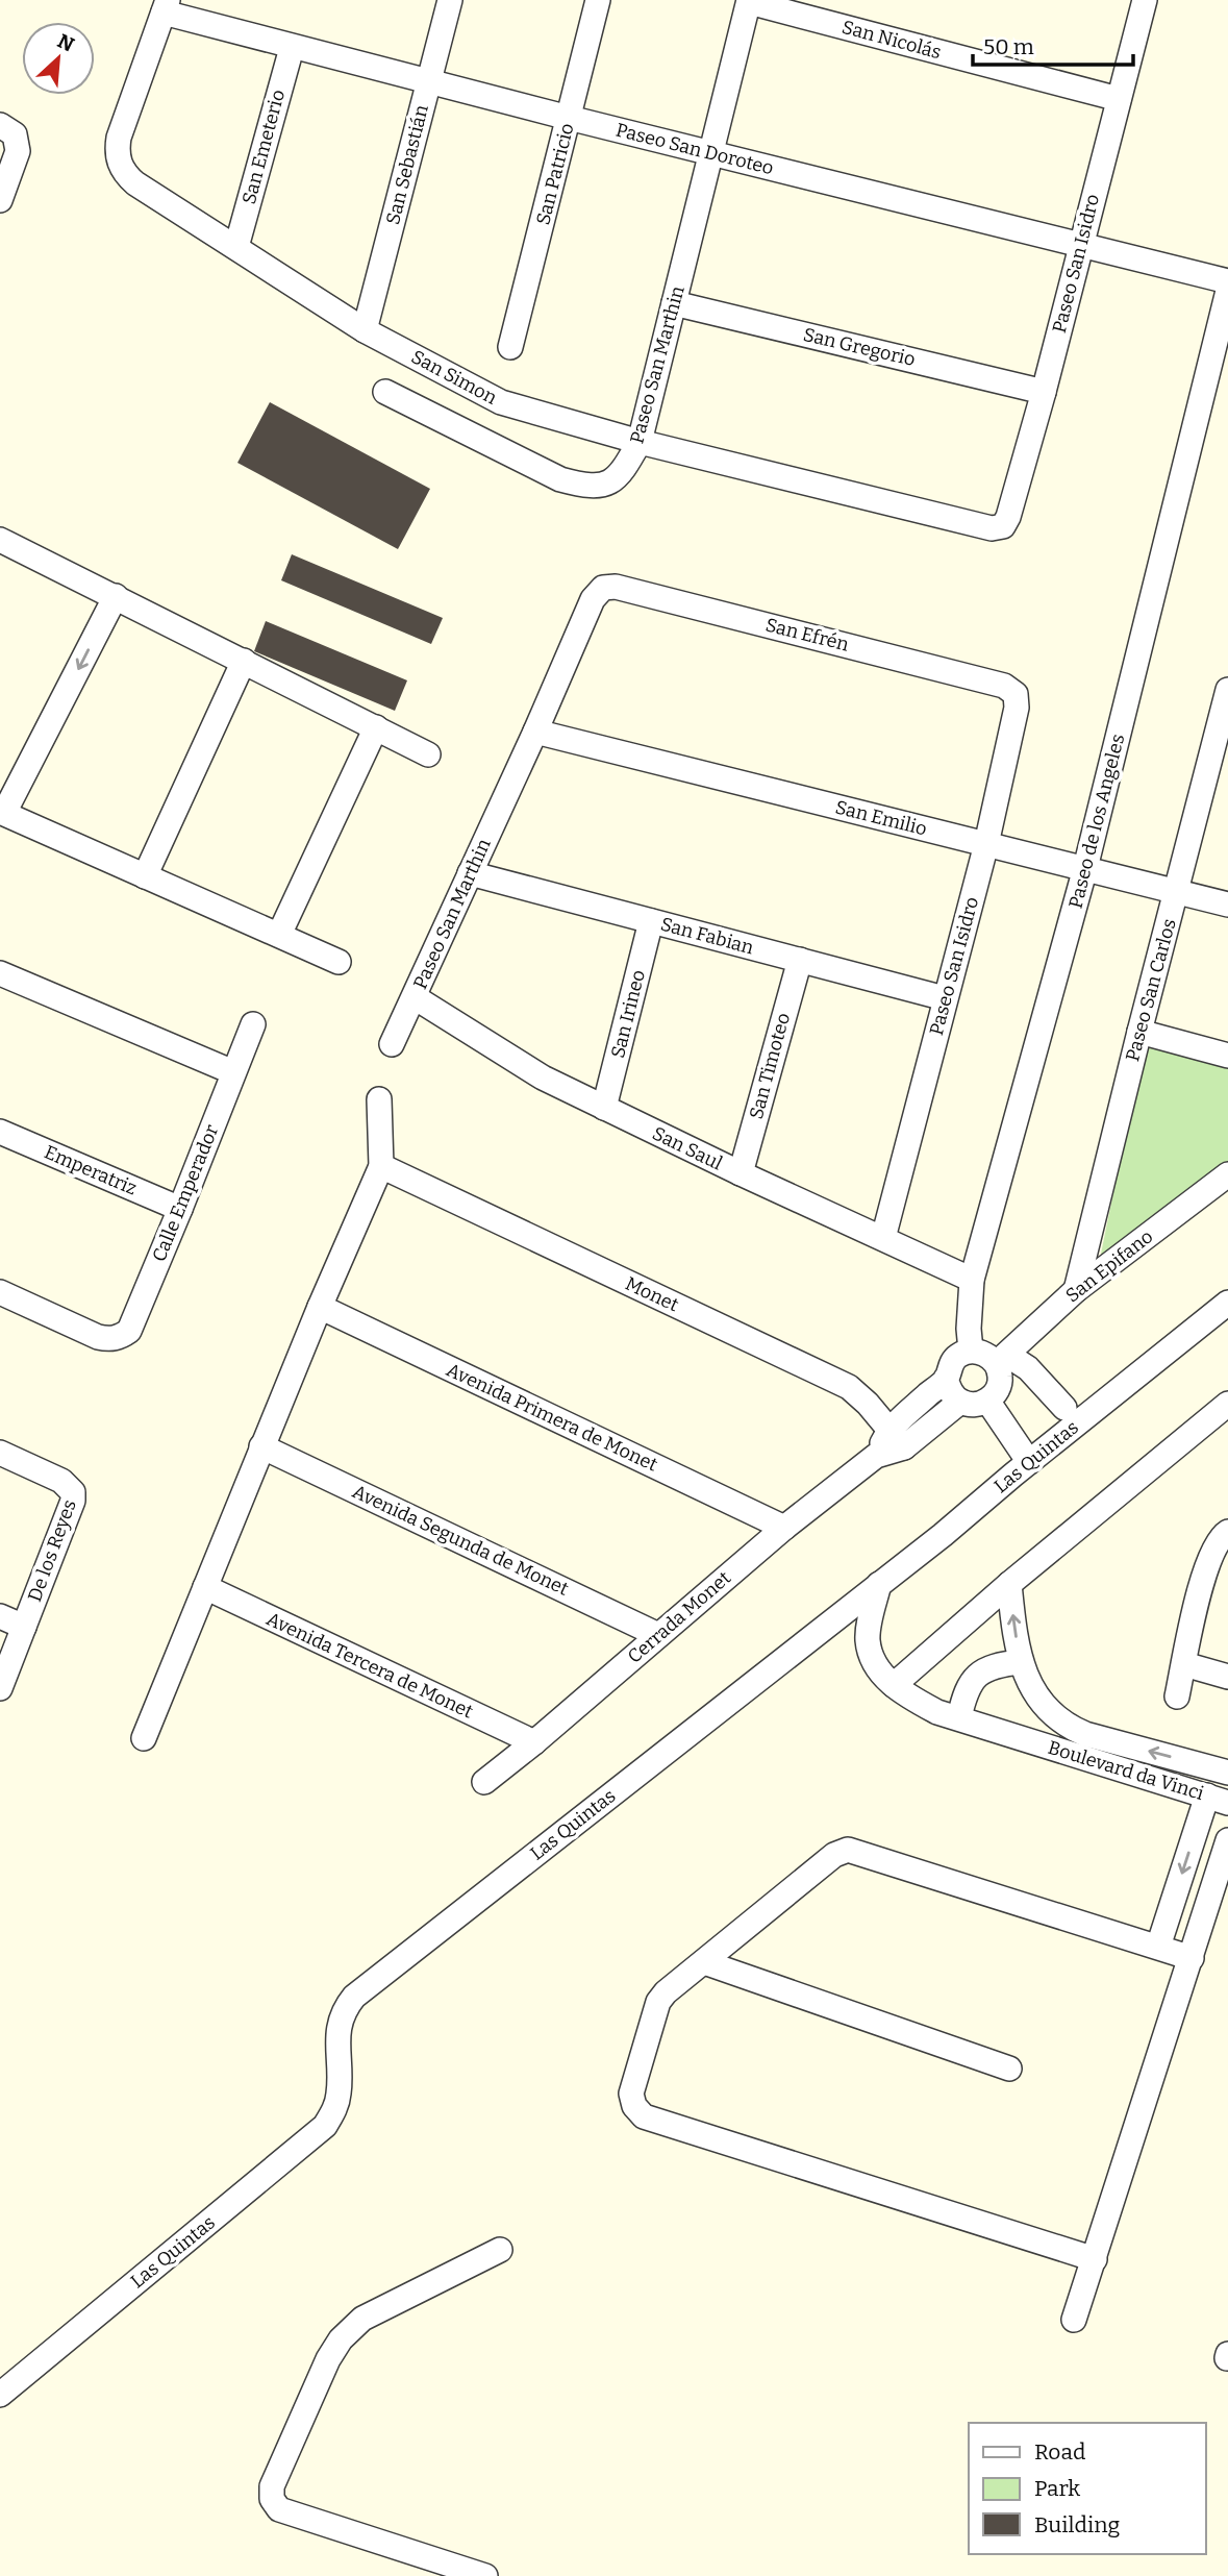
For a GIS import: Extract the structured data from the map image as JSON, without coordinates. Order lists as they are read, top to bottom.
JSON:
{
  "streets": {
    "street": [
      "San Nicolás",
      "San Emeterio",
      "Paseo San Doroteo",
      "San Sebastián",
      "San Patricio",
      "Paseo San Isidro",
      "San Gregorio",
      "Paseo San Marthin",
      "San Simon",
      "San Efrén",
      "San Emilio",
      "Paseo de los Angeles",
      "San Fabian",
      "Paseo San Carlos",
      "San Irineo",
      "San Timoteo",
      "San Saul",
      "Emperatriz",
      "Calle Emperador",
      "San Epifano",
      "Monet",
      "Avenida Primera de Monet",
      "Las Quintas",
      "Avenida Segunda de Monet",
      "De los Reyes",
      "Cerrada Monet",
      "Avenida Tercera de Monet",
      "Boulevard da Vinci"
    ]
  },
  "crossings": [
    ["San Nicolás", "Paseo San Isidro"],
    ["San Nicolás", "Paseo San Marthin"],
    ["San Emeterio", "Paseo San Doroteo"],
    ["San Emeterio", "San Simon"],
    ["Paseo San Doroteo", "San Sebastián"],
    ["Paseo San Doroteo", "San Patricio"],
    ["Paseo San Doroteo", "Paseo San Isidro"],
    ["Paseo San Doroteo", "Paseo San Marthin"],
    ["Paseo San Doroteo", "San Simon"],
    ["San Sebastián", "San Simon"],
    ["Paseo San Isidro", "San Gregorio"],
    ["Paseo San Isidro", "San Simon"],
    ["Paseo San Isidro", "San Efrén"],
    ["Paseo San Isidro", "San Emilio"],
    ["Paseo San Isidro", "San Fabian"],
    ["Paseo San Isidro", "San Saul"],
    ["San Gregorio", "Paseo San Marthin"],
    ["Paseo San Marthin", "San Simon"],
    ["Paseo San Marthin", "San Efrén"],
    ["Paseo San Marthin", "San Emilio"],
    ["Paseo San Marthin", "San Fabian"],
    ["Paseo San Marthin", "San Saul"],
    ["San Emilio", "Paseo de los Angeles"],
    ["San Emilio", "Paseo San Carlos"],
    ["Paseo de los Angeles", "San Saul"],
    ["Paseo de los Angeles", "San Epifano"],
    ["San Fabian", "San Irineo"],
    ["San Fabian", "San Timoteo"],
    ["Paseo San Carlos", "San Epifano"],
    ["San Irineo", "San Saul"],
    ["San Timoteo", "San Saul"],
    ["Emperatriz", "Calle Emperador"],
    ["Monet", "Cerrada Monet"],
    ["Avenida Primera de Monet", "Cerrada Monet"],
    ["Avenida Segunda de Monet", "Cerrada Monet"],
    ["Cerrada Monet", "Avenida Tercera de Monet"]
  ],
  "legend": ["Road", "Park", "Building"],
  "scale_bar": "50 m",
  "north": "top right"
}
